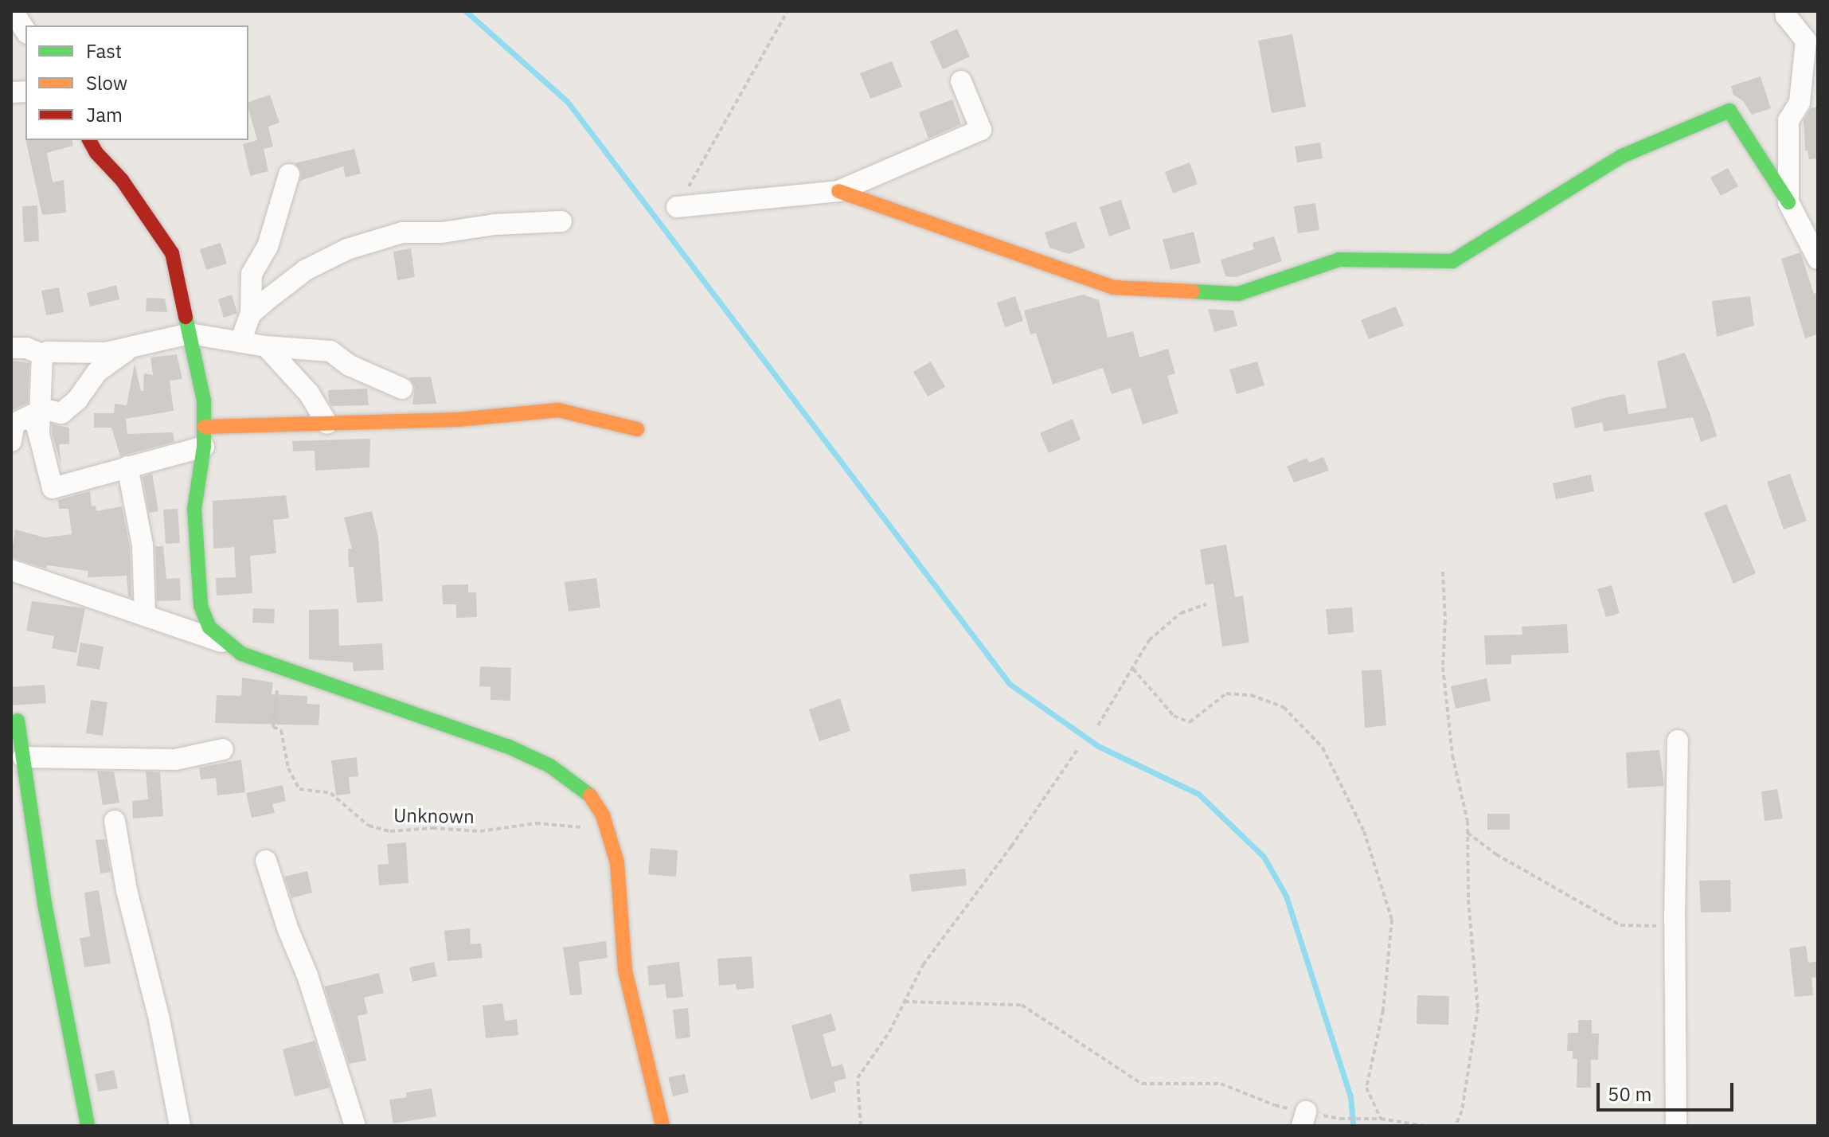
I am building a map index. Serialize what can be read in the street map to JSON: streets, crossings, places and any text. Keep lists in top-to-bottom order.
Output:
{
  "streets": {
    "path": ["Unknown"]
  },
  "legend": ["Fast", "Slow", "Jam"],
  "scale_bar": "50 m"
}
